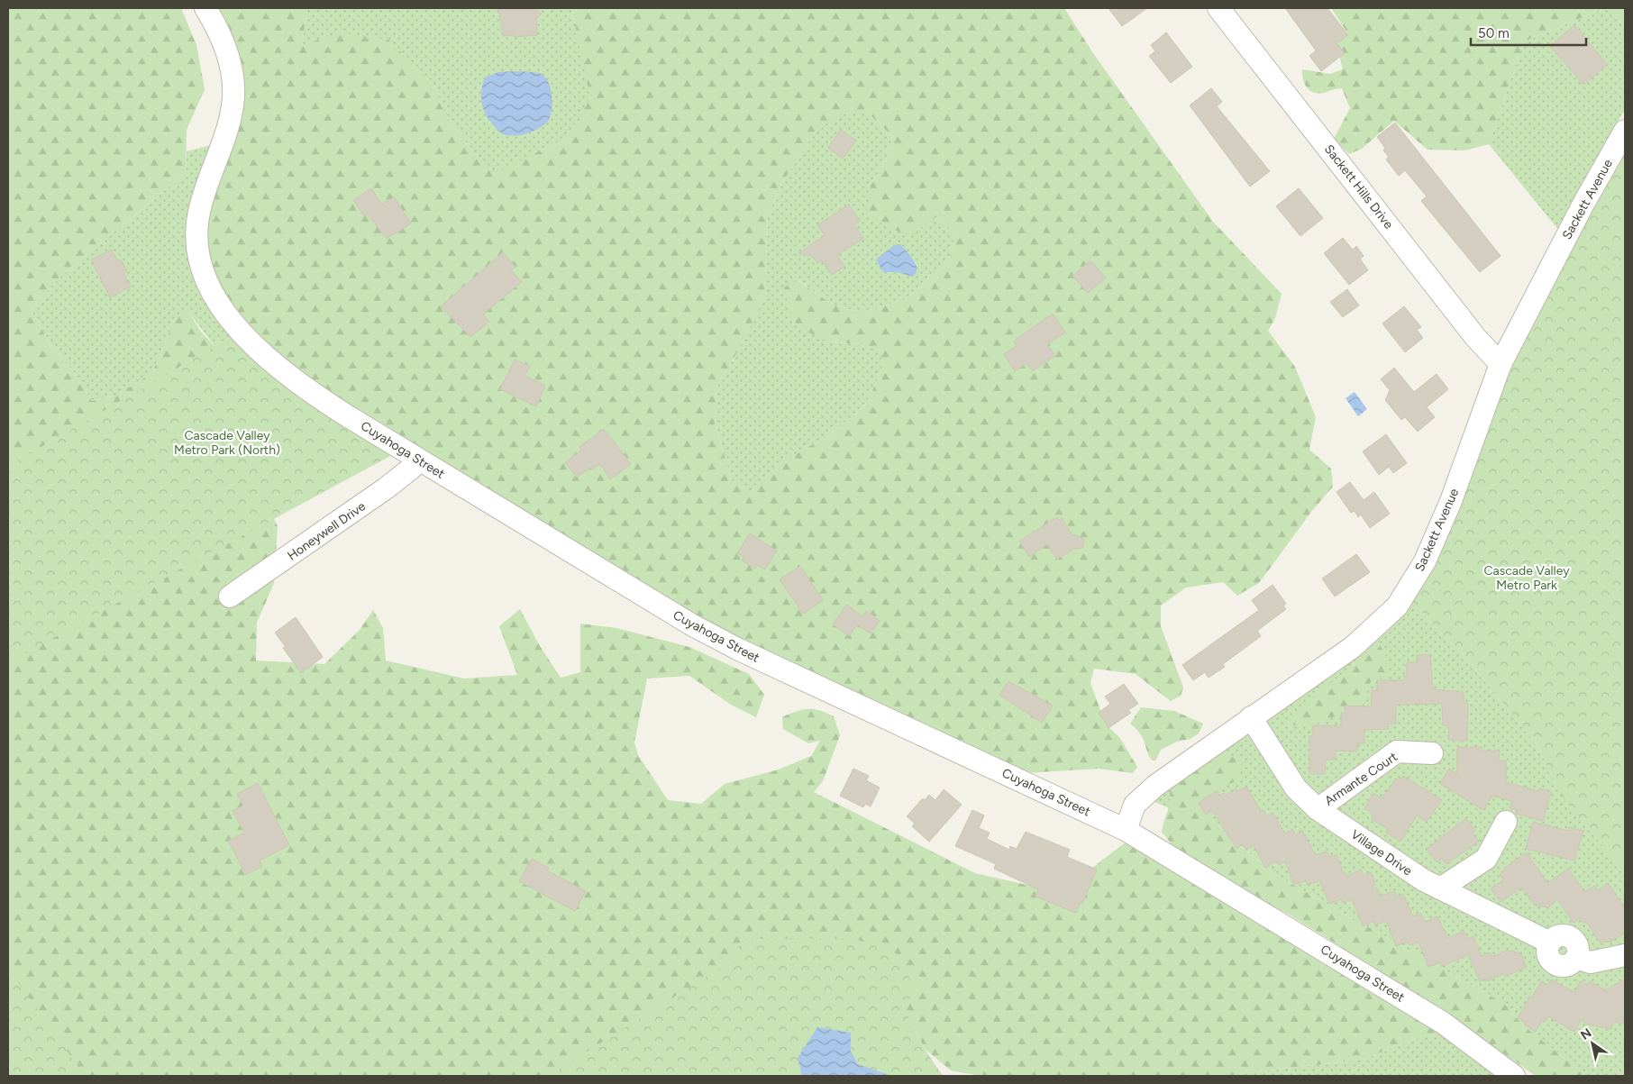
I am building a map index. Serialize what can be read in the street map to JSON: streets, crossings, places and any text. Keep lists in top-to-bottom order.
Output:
{
  "streets": {
    "street": [
      "Sackett Hills Drive",
      "Sackett Avenue",
      "Cuyahoga Street",
      "Honeywell Drive",
      "Armante Court",
      "Village Drive"
    ]
  },
  "crossings": [
    ["Sackett Hills Drive", "Sackett Avenue"],
    ["Sackett Avenue", "Cuyahoga Street"],
    ["Sackett Avenue", "Village Drive"],
    ["Cuyahoga Street", "Honeywell Drive"],
    ["Armante Court", "Village Drive"]
  ],
  "parks": ["Cascade Valley Metro Park (North)", "Cascade Valley Metro Park"],
  "scale_bar": "50 m",
  "north": "top left"
}
